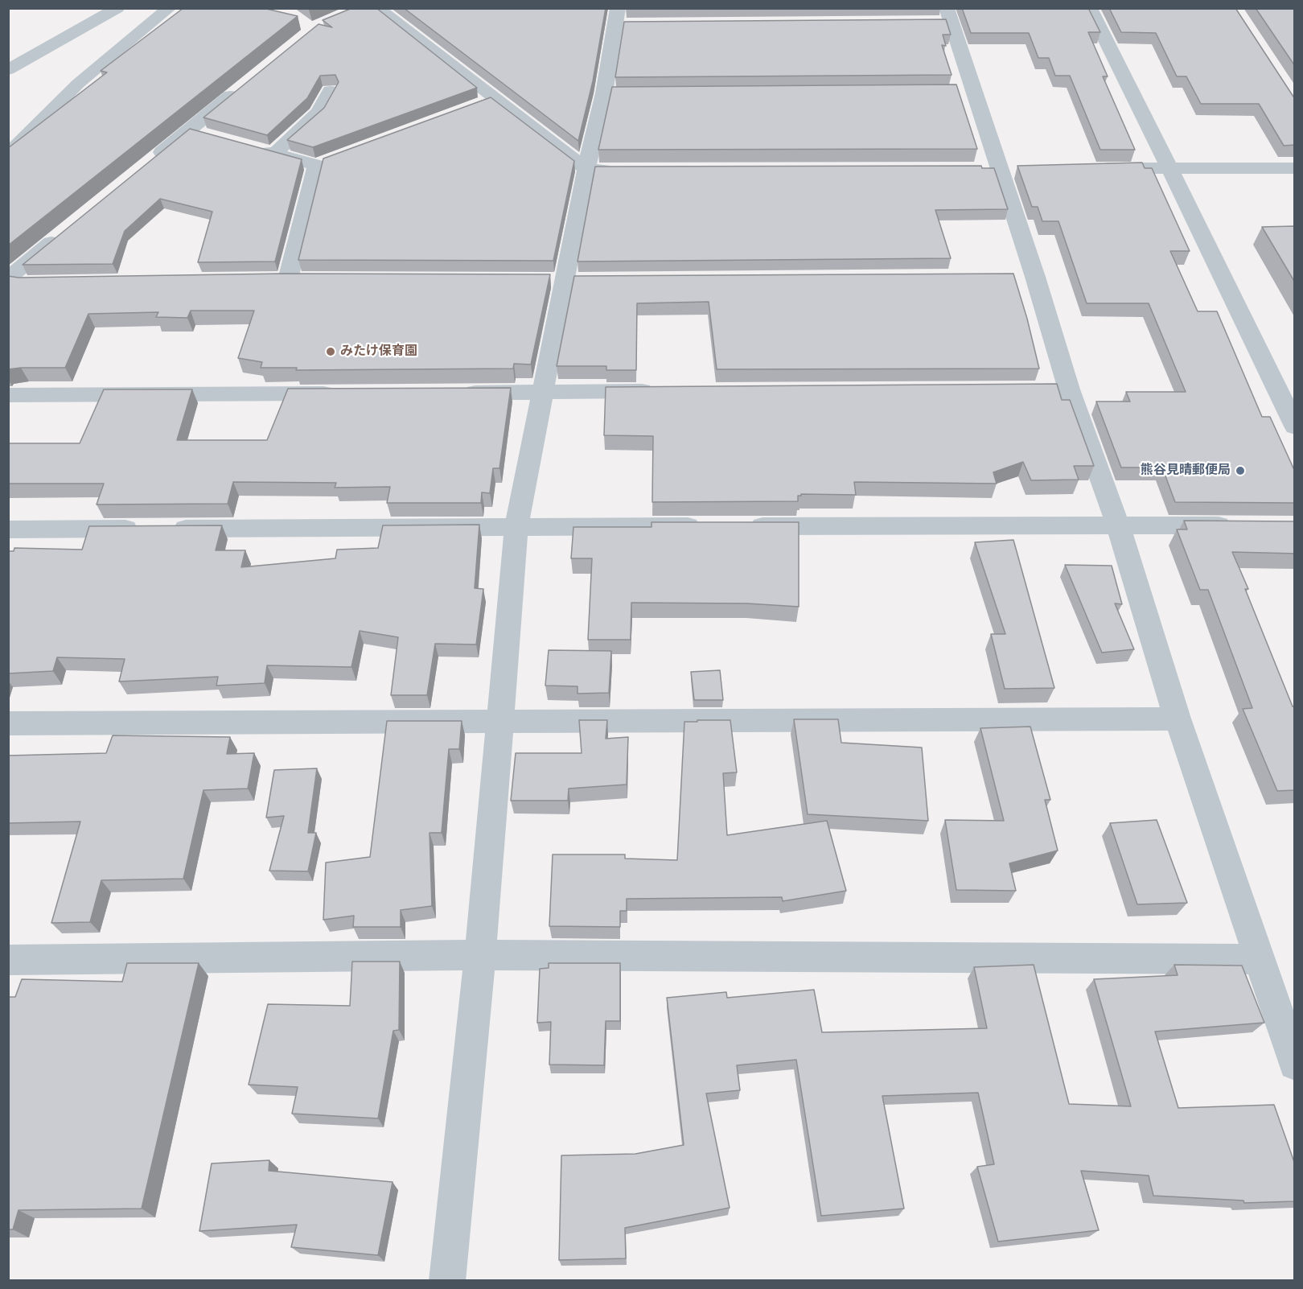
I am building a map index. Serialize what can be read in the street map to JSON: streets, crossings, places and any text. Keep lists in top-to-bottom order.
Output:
{
  "places": ["みたけ保育園", "熊谷見晴郵便局"]
}
